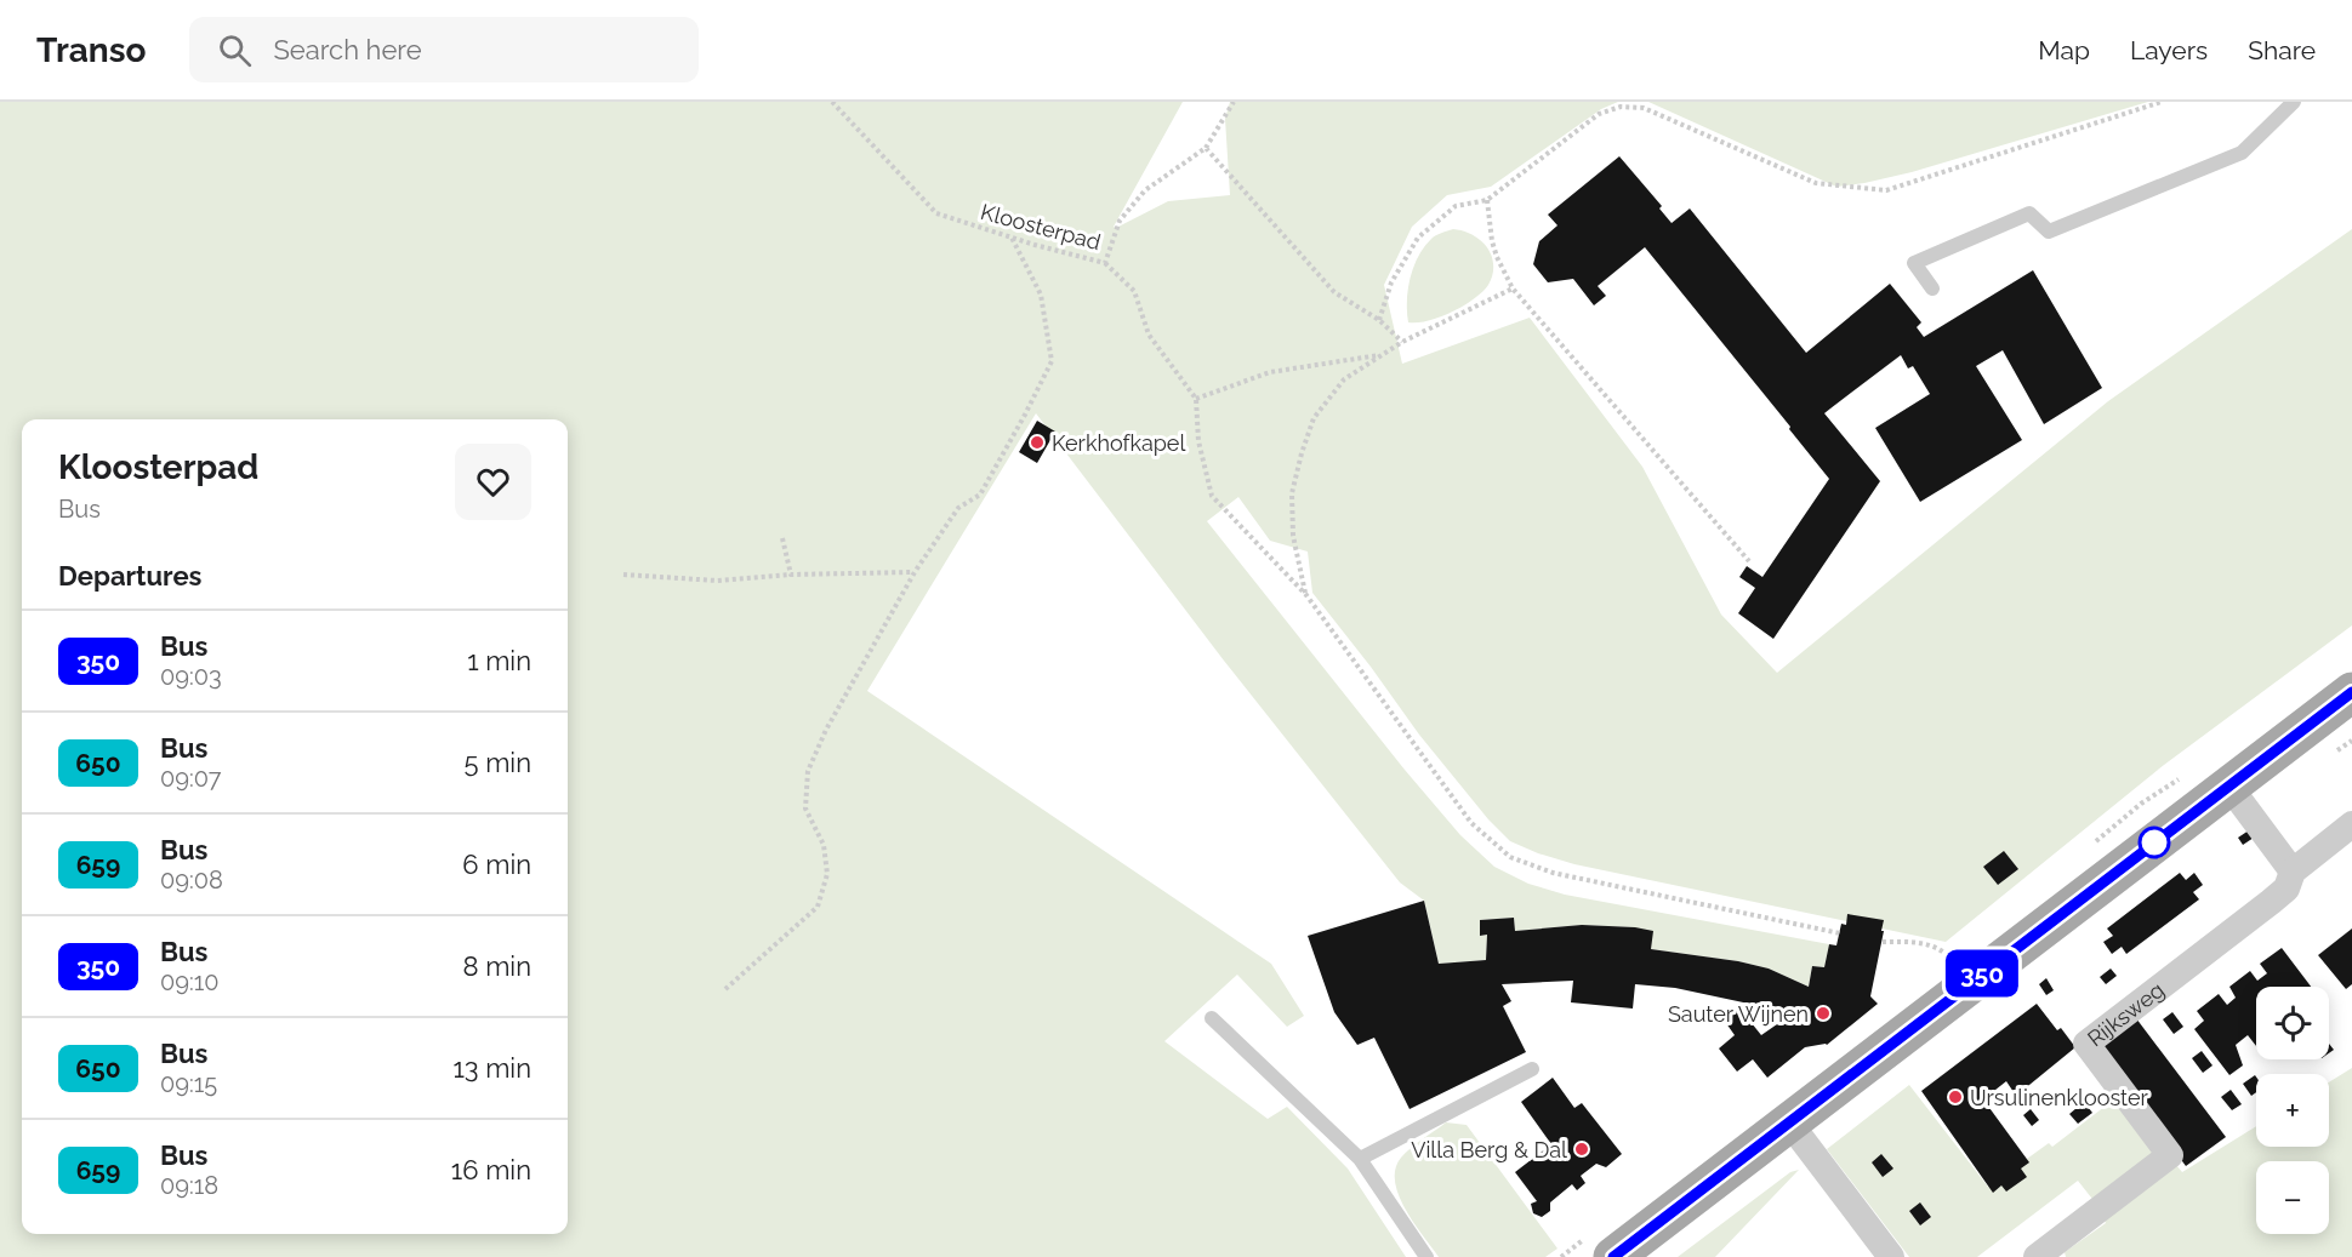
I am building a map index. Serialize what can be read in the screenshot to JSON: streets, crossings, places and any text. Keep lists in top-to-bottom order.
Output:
{
  "streets": {
    "street": ["Rijksweg"],
    "path": ["Kloosterpad"]
  },
  "places": [
    "Kerkhofkapel",
    "Sauter Wijnen",
    "Ursulinenklooster",
    "Villa Berg & Dal"
  ],
  "lines": ["bus line 350"],
  "page": {
    "header": "Transo",
    "search": "Search here",
    "nav": ["Map", "Layers", "Share"],
    "on_map": "350",
    "heading": [
      ["Kloosterpad", "Bus"],
      "Departures"
    ],
    "list": [
      {
        "mark": "350",
        "name": "Bus",
        "note": "09:03",
        "value": "1 min"
      },
      {
        "mark": "650",
        "name": "Bus",
        "note": "09:07",
        "value": "5 min"
      },
      {
        "mark": "659",
        "name": "Bus",
        "note": "09:08",
        "value": "6 min"
      },
      {
        "mark": "350",
        "name": "Bus",
        "note": "09:10",
        "value": "8 min"
      },
      {
        "mark": "650",
        "name": "Bus",
        "note": "09:15",
        "value": "13 min"
      },
      {
        "mark": "659",
        "name": "Bus",
        "note": "09:18",
        "value": "16 min"
      }
    ],
    "map_buttons": ["+", "−"]
  }
}
